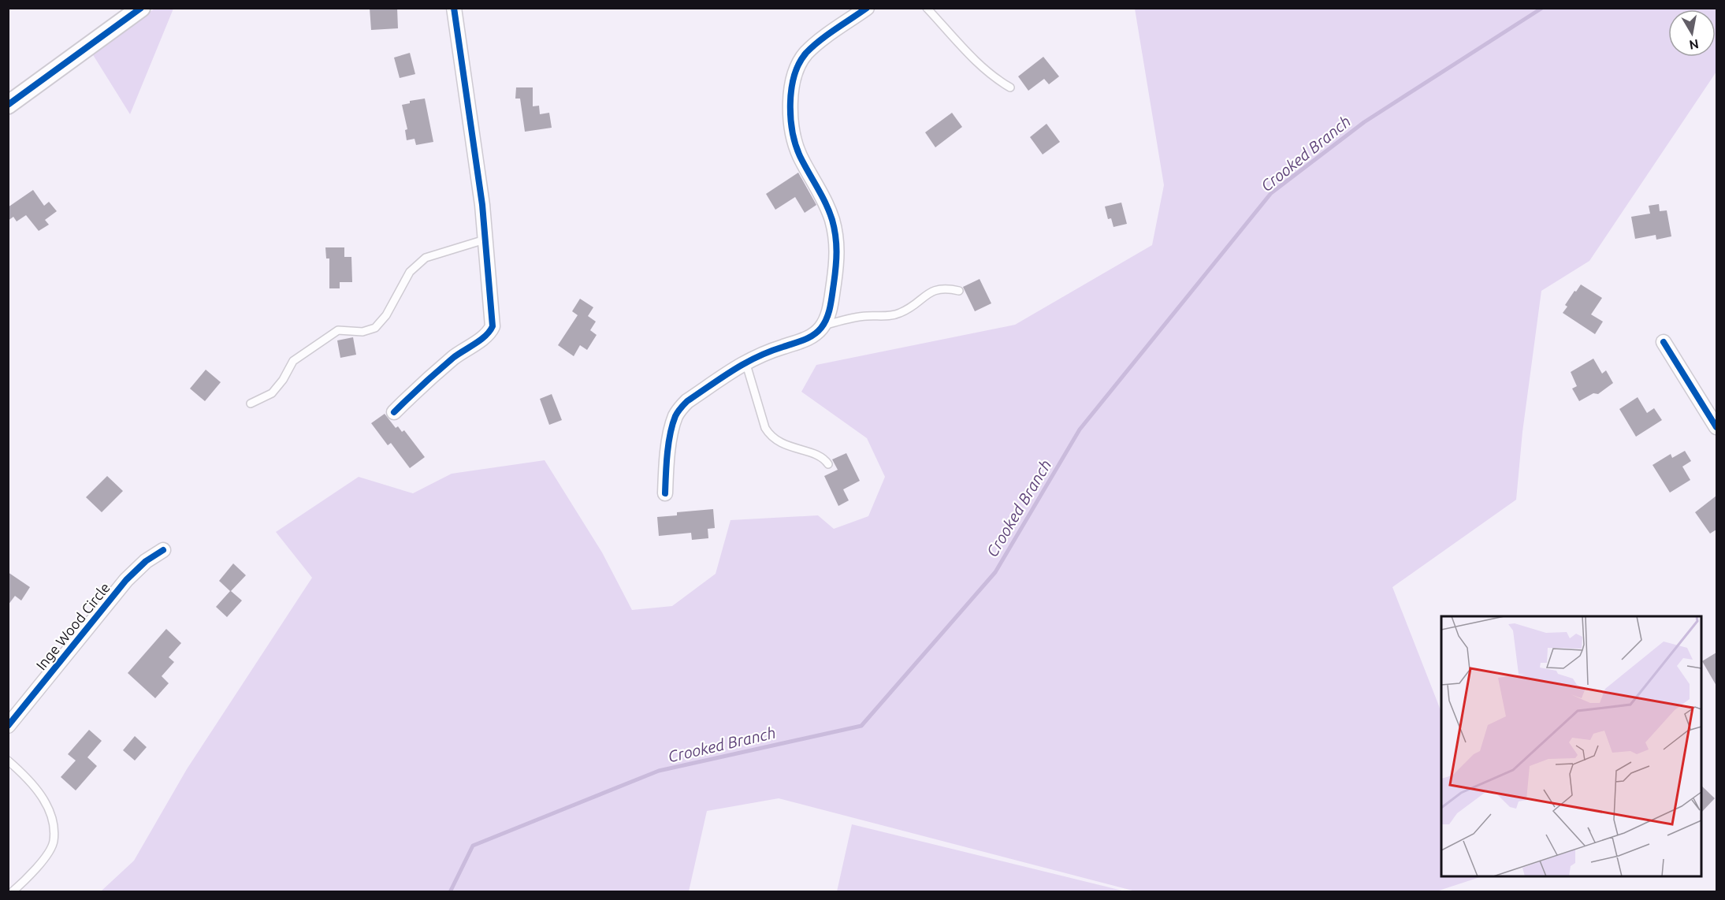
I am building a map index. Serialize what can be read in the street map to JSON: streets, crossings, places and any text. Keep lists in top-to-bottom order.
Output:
{
  "streets": {
    "street": ["Inge Wood Circle"]
  },
  "water": ["Crooked Branch"],
  "north": "bottom"
}
